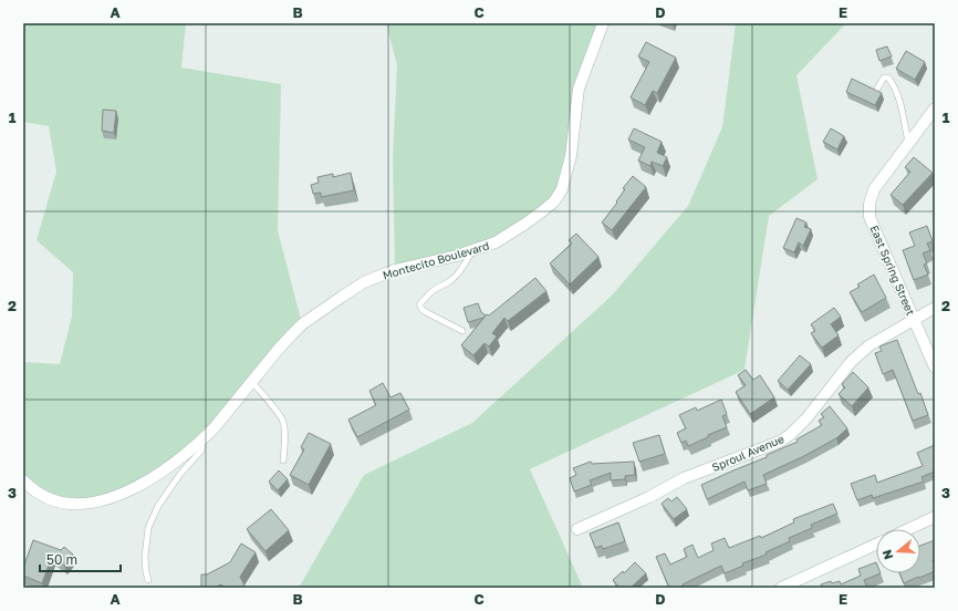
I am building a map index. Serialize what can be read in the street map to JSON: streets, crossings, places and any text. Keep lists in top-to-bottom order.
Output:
{
  "streets": {
    "street": ["Montecito Boulevard", "East Spring Street", "Sproul Avenue"]
  },
  "crossings": [
    ["East Spring Street", "Sproul Avenue"]
  ],
  "scale_bar": "50 m",
  "north": "left",
  "grid": {
    "columns": [
      "A",
      "B",
      "C",
      "D",
      "E"
    ],
    "rows": ["1", "2", "3"]
  }
}
